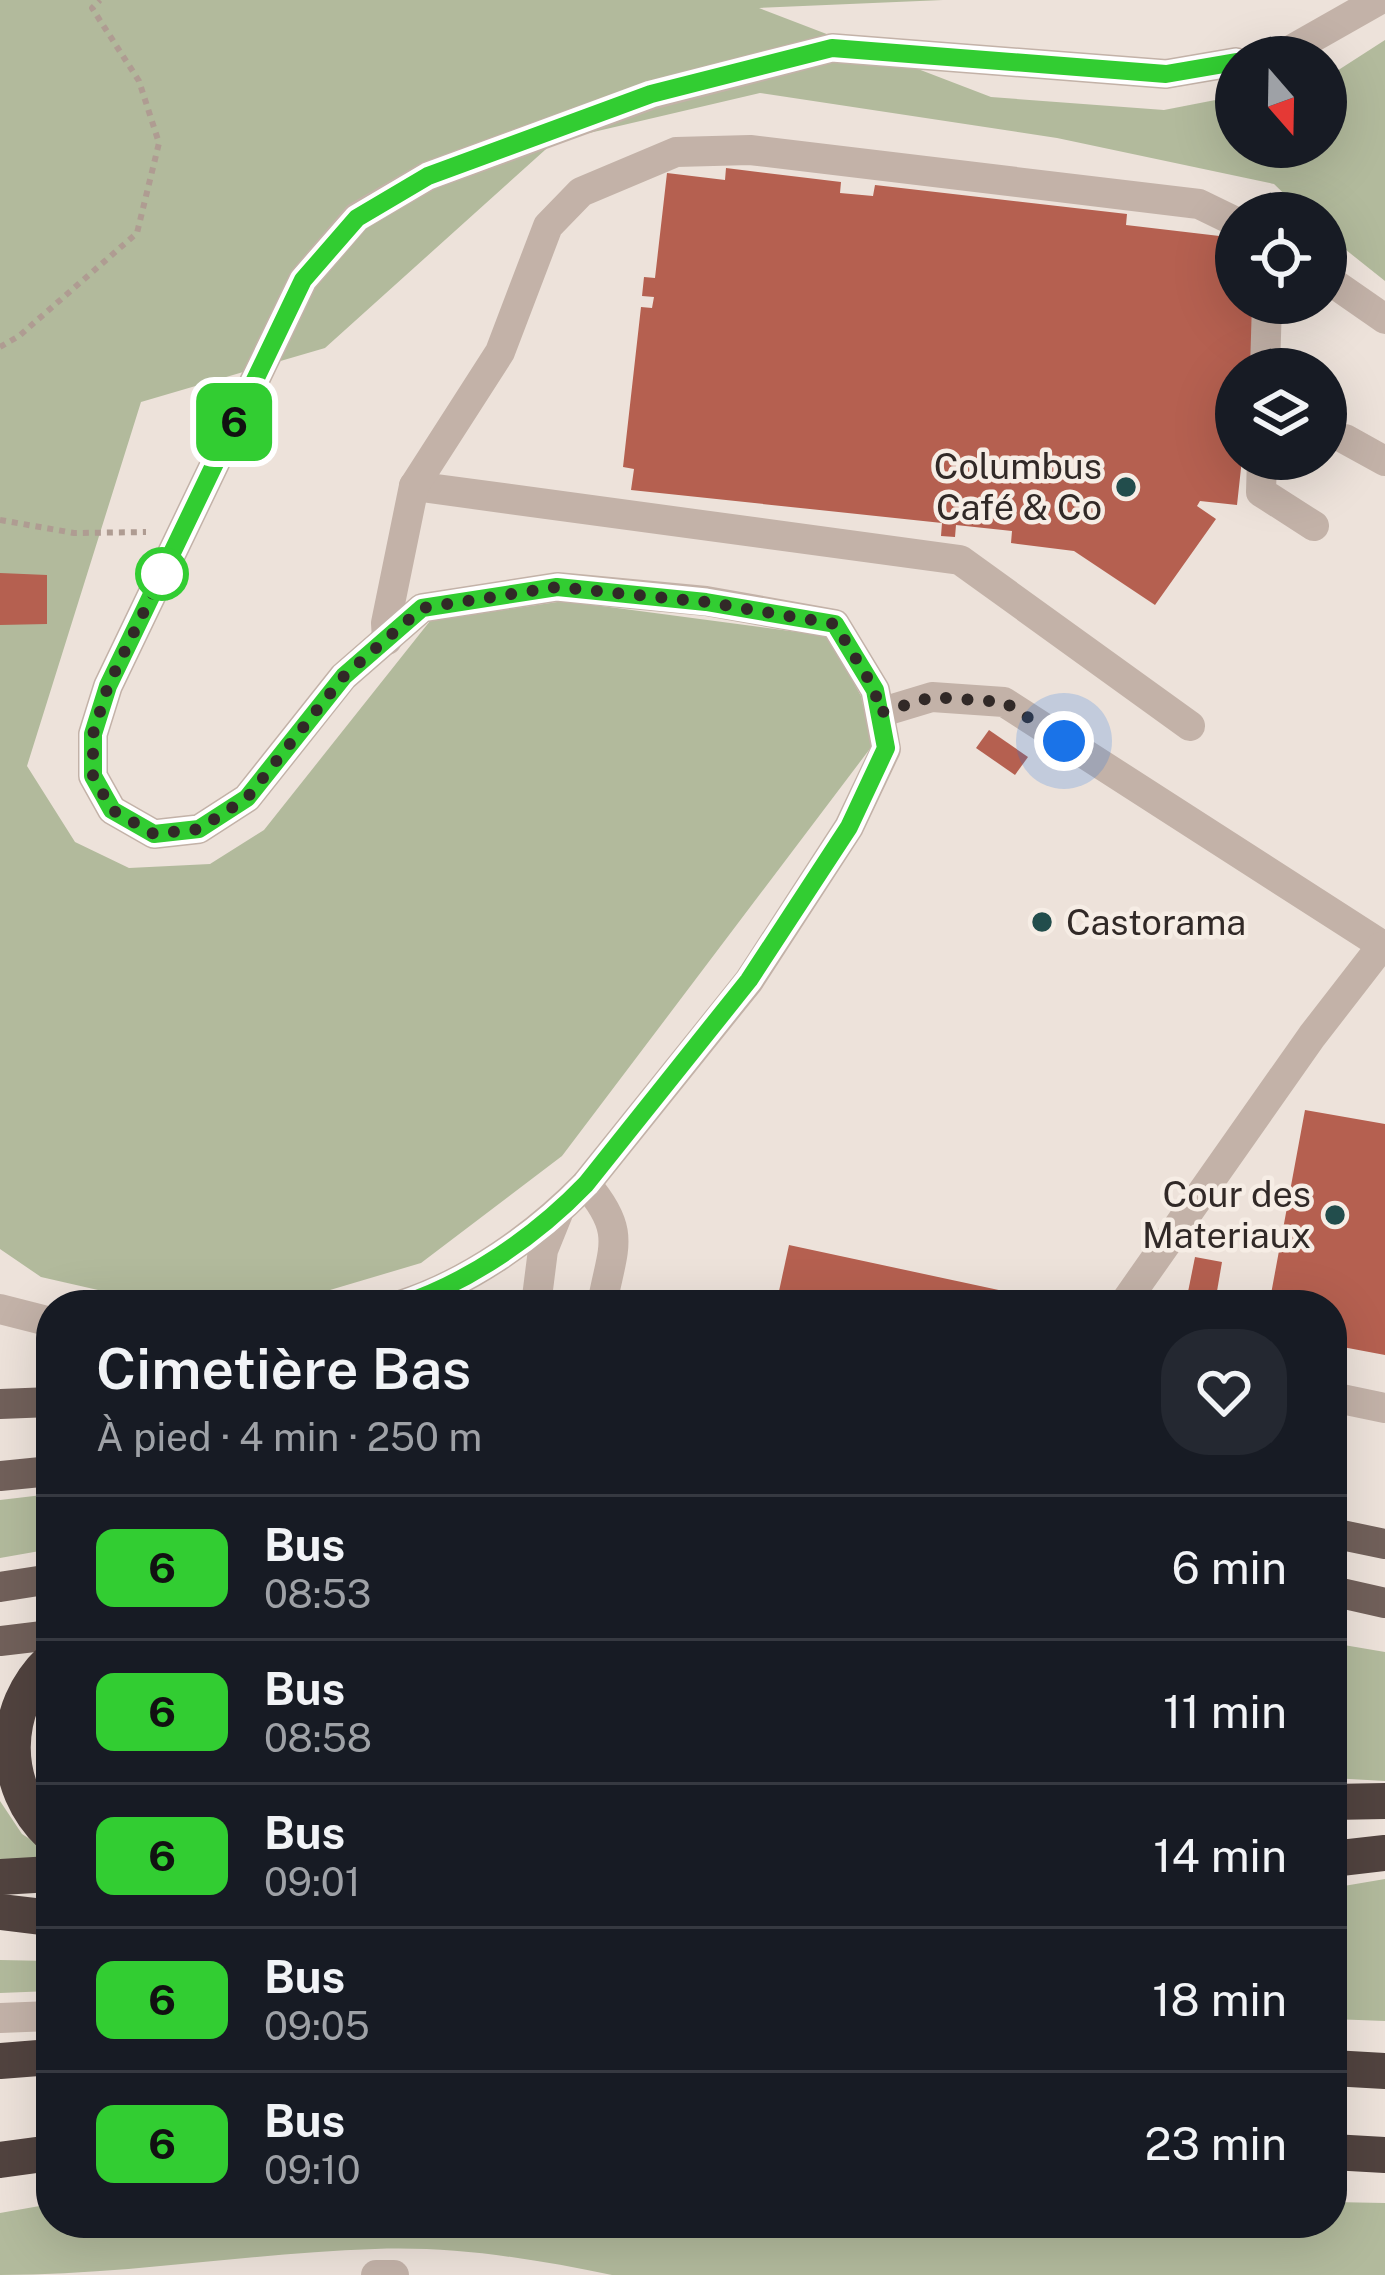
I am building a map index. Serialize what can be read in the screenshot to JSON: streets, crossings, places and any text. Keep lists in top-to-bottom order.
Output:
{
  "places": ["Columbus Café & Co", "Castorama", "Cour des Materiaux"],
  "lines": ["bus line 6"],
  "north": "bottom",
  "page": {
    "on_map": "6",
    "heading": ["Cimetière Bas", "À pied · 4 min · 250 m"],
    "list": [
      {
        "mark": "6",
        "name": "Bus",
        "note": "08:53",
        "value": "6 min"
      },
      {
        "mark": "6",
        "name": "Bus",
        "note": "08:58",
        "value": "11 min"
      },
      {
        "mark": "6",
        "name": "Bus",
        "note": "09:01",
        "value": "14 min"
      },
      {
        "mark": "6",
        "name": "Bus",
        "note": "09:05",
        "value": "18 min"
      },
      {
        "mark": "6",
        "name": "Bus",
        "note": "09:10",
        "value": "23 min"
      }
    ]
  }
}
